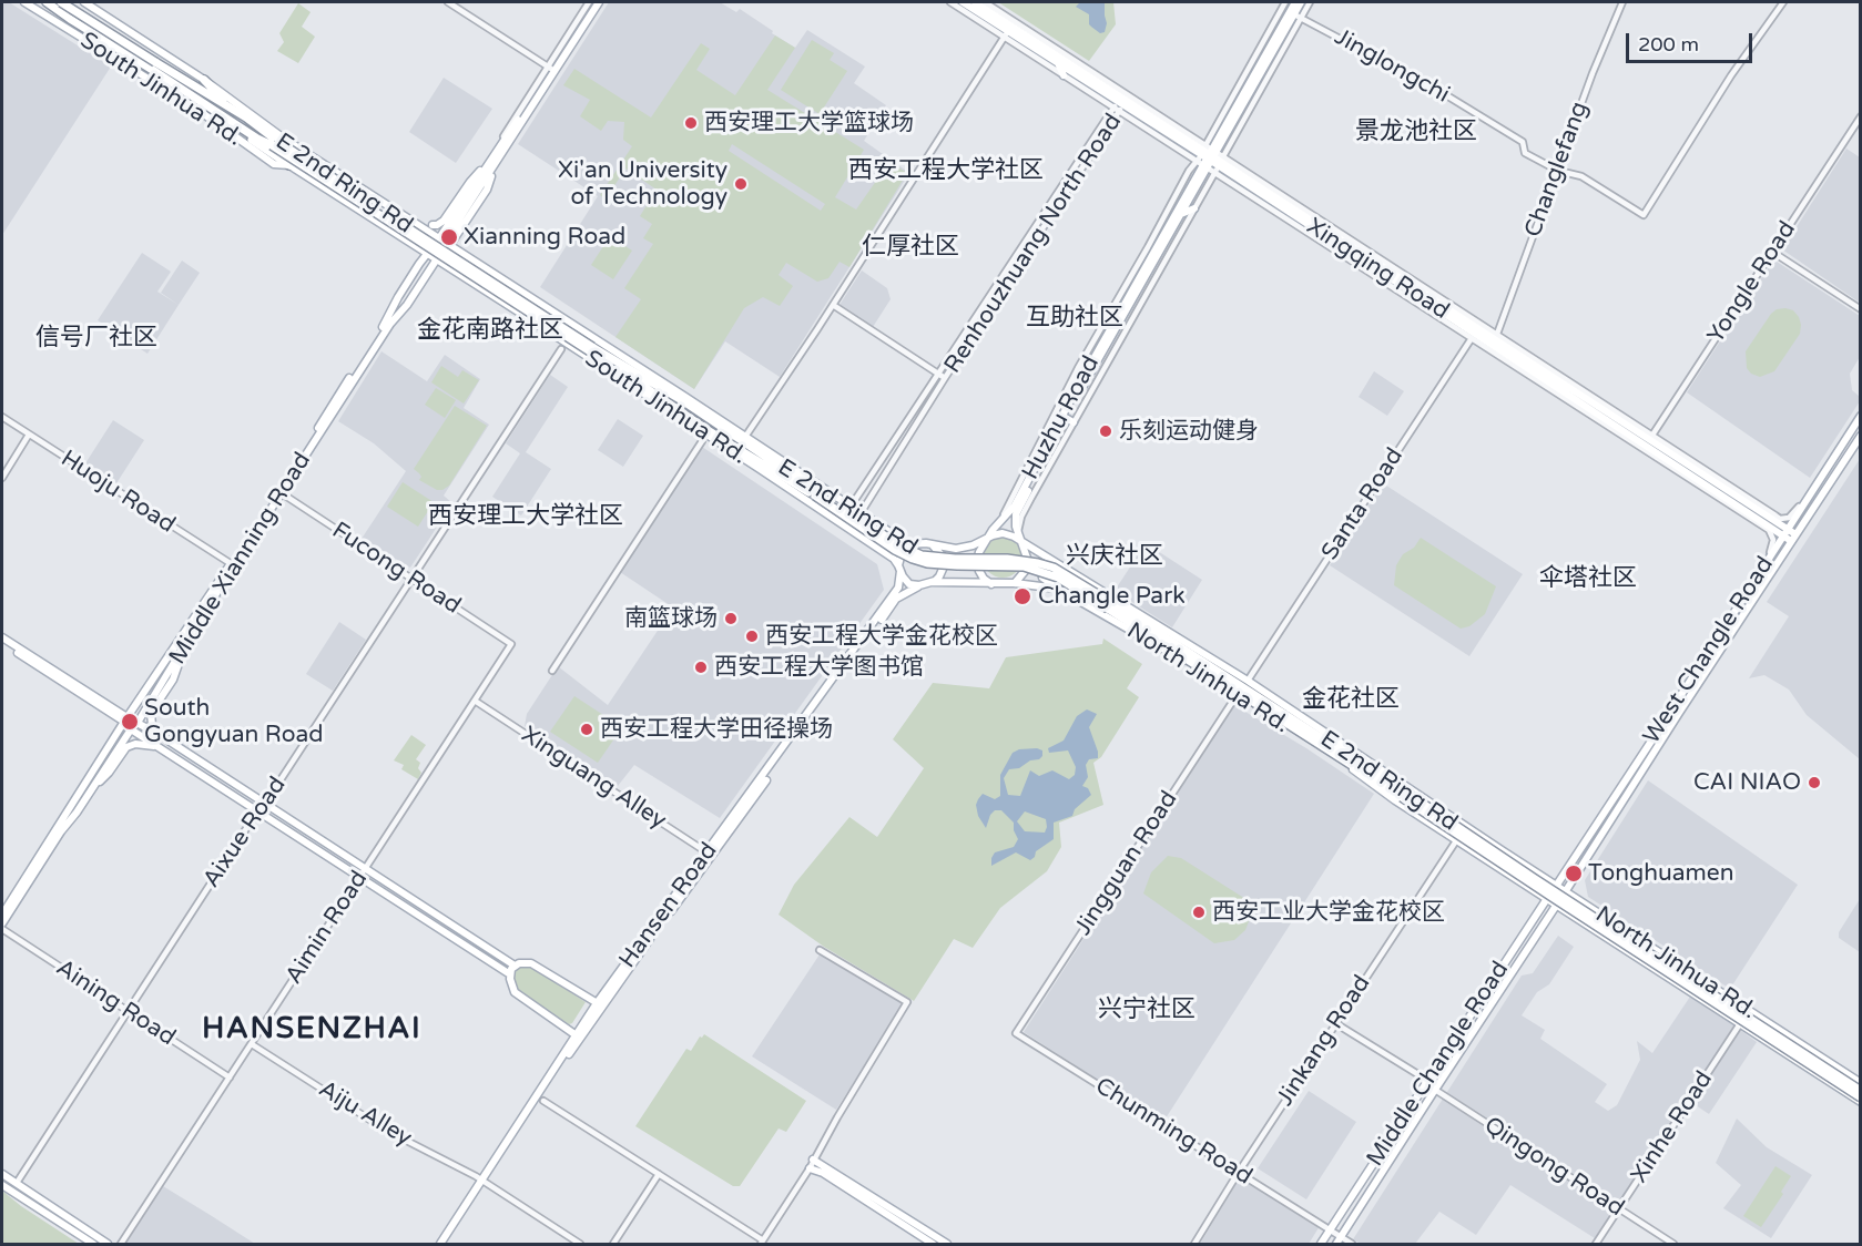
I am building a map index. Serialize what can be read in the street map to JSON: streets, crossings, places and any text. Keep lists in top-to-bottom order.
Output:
{
  "streets": {
    "highway": ["E 2nd Ring Rd"],
    "main road": [
      "South Jinhua Rd.",
      "Xingqing Road",
      "Huzhu Road",
      "Middle Xianning Road",
      "West Changle Road",
      "North Jinhua Rd.",
      "Hansen Road",
      "Middle Changle Road"
    ],
    "street": [
      "Jinglongchi",
      "Changlefang",
      "Renhouzhuang North Road",
      "Yongle Road",
      "Huoju Road",
      "Santa Road",
      "Fucong Road",
      "Xinguang Alley",
      "Aixue Road",
      "Jingguan Road",
      "Aimin Road",
      "Aining Road",
      "Jinkang Road",
      "Aiju Alley",
      "Xinhe Road",
      "Chunming Road",
      "Qingong Road"
    ]
  },
  "crossings": [
    ["Jinglongchi", "Changlefang"],
    ["South Jinhua Rd.", "E 2nd Ring Rd"],
    ["South Jinhua Rd.", "Renhouzhuang North Road"],
    ["South Jinhua Rd.", "Middle Xianning Road"],
    ["South Jinhua Rd.", "Hansen Road"],
    ["Changlefang", "Xingqing Road"],
    ["E 2nd Ring Rd", "North Jinhua Rd."],
    ["Renhouzhuang North Road", "Xingqing Road"],
    ["Xingqing Road", "Yongle Road"],
    ["Xingqing Road", "Huzhu Road"],
    ["Xingqing Road", "Santa Road"],
    ["Xingqing Road", "West Changle Road"],
    ["Huzhu Road", "North Jinhua Rd."],
    ["Huoju Road", "Middle Xianning Road"],
    ["Santa Road", "North Jinhua Rd."],
    ["Middle Xianning Road", "Fucong Road"],
    ["Middle Xianning Road", "Aining Road"],
    ["Fucong Road", "Aixue Road"],
    ["Fucong Road", "Aimin Road"],
    ["West Changle Road", "North Jinhua Rd."],
    ["West Changle Road", "Middle Changle Road"],
    ["North Jinhua Rd.", "Jingguan Road"],
    ["North Jinhua Rd.", "Jinkang Road"],
    ["North Jinhua Rd.", "Middle Changle Road"],
    ["North Jinhua Rd.", "Xinhe Road"],
    ["Xinguang Alley", "Hansen Road"],
    ["Xinguang Alley", "Aimin Road"],
    ["Aixue Road", "Aining Road"],
    ["Jingguan Road", "Chunming Road"],
    ["Hansen Road", "Aiju Alley"],
    ["Aimin Road", "Aining Road"],
    ["Aimin Road", "Aiju Alley"],
    ["Jinkang Road", "Chunming Road"],
    ["Middle Changle Road", "Chunming Road"],
    ["Middle Changle Road", "Qingong Road"],
    ["Xinhe Road", "Qingong Road"]
  ],
  "districts": [
    "景龙池社区",
    "西安工程大学社区",
    "仁厚社区",
    "互助社区",
    "金花南路社区",
    "信号厂社区",
    "西安理工大学社区",
    "兴庆社区",
    "伞塔社区",
    "金花社区",
    "兴宁社区",
    "HANSENZHAI"
  ],
  "places": [
    "西安理工大学篮球场",
    "Xi'an University of Technology",
    "Xianning Road",
    "乐刻运动健身",
    "Changle Park",
    "南篮球场",
    "西安工程大学金花校区",
    "西安工程大学图书馆",
    "South Gongyuan Road",
    "西安工程大学田径操场",
    "CAI NIAO",
    "Tonghuamen",
    "西安工业大学金花校区"
  ],
  "scale_bar": "200 m"
}
